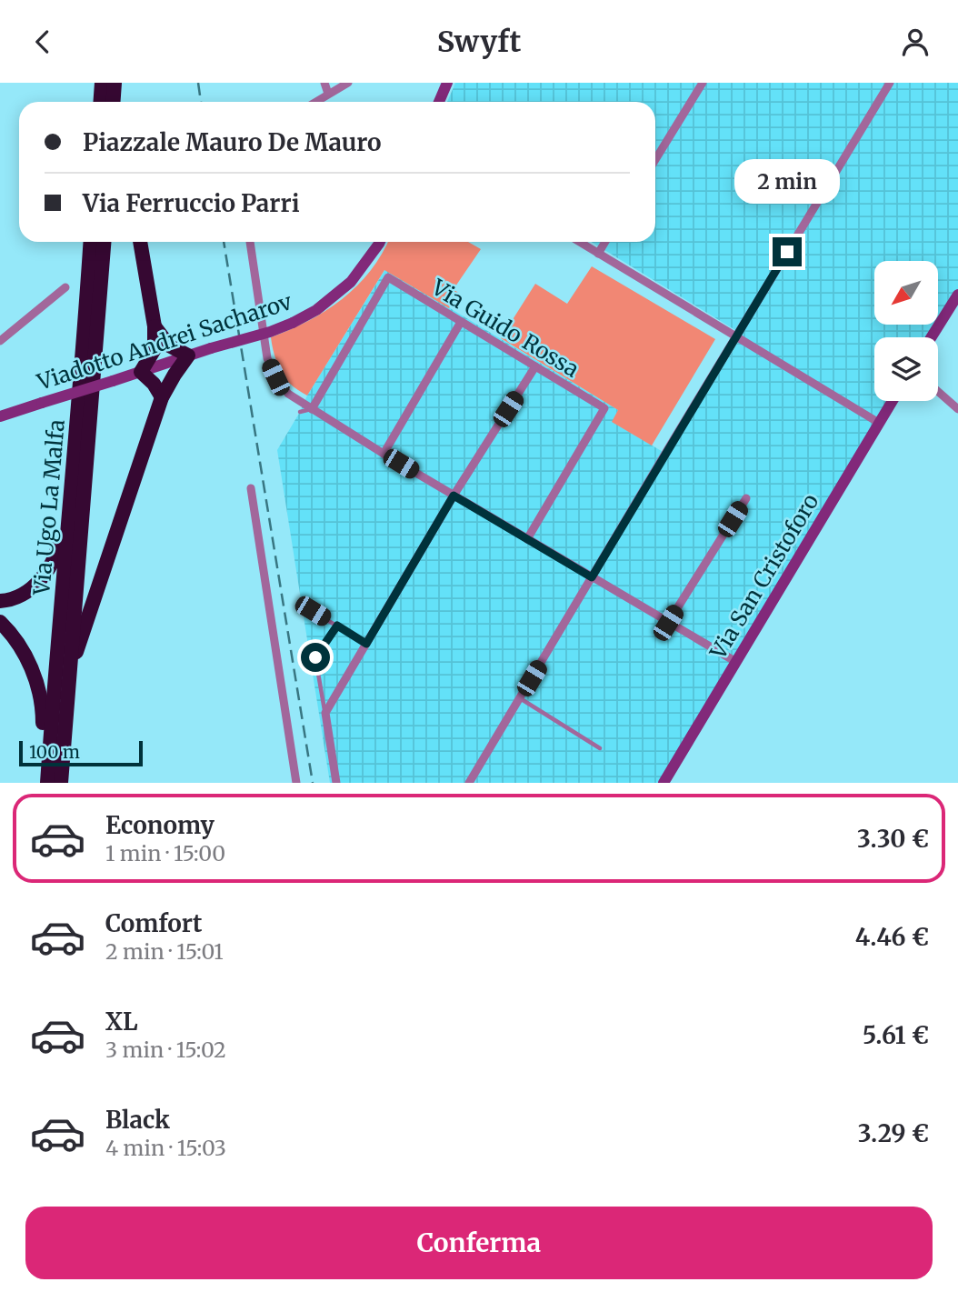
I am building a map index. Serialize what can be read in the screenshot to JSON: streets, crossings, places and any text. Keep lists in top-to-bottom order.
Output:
{
  "streets": {
    "highway": ["Via Ugo La Malfa"],
    "street": ["Via Guido Rossa", "Viadotto Andrei Sacharov", "Via San Cristoforo"]
  },
  "scale_bar": "100 m",
  "north": "bottom left",
  "page": {
    "header": "Swyft",
    "banner": ["Piazzale Mauro De Mauro", "Via Ferruccio Parri"],
    "bubble": "2 min",
    "scale": "100 m",
    "list": [
      {
        "name": "Economy",
        "note": "1 min · 15:00",
        "value": "3.30 €"
      },
      {
        "name": "Comfort",
        "note": "2 min · 15:01",
        "value": "4.46 €"
      },
      {
        "name": "XL",
        "note": "3 min · 15:02",
        "value": "5.61 €"
      },
      {
        "name": "Black",
        "note": "4 min · 15:03",
        "value": "3.29 €"
      }
    ],
    "buttons": "Conferma"
  }
}
